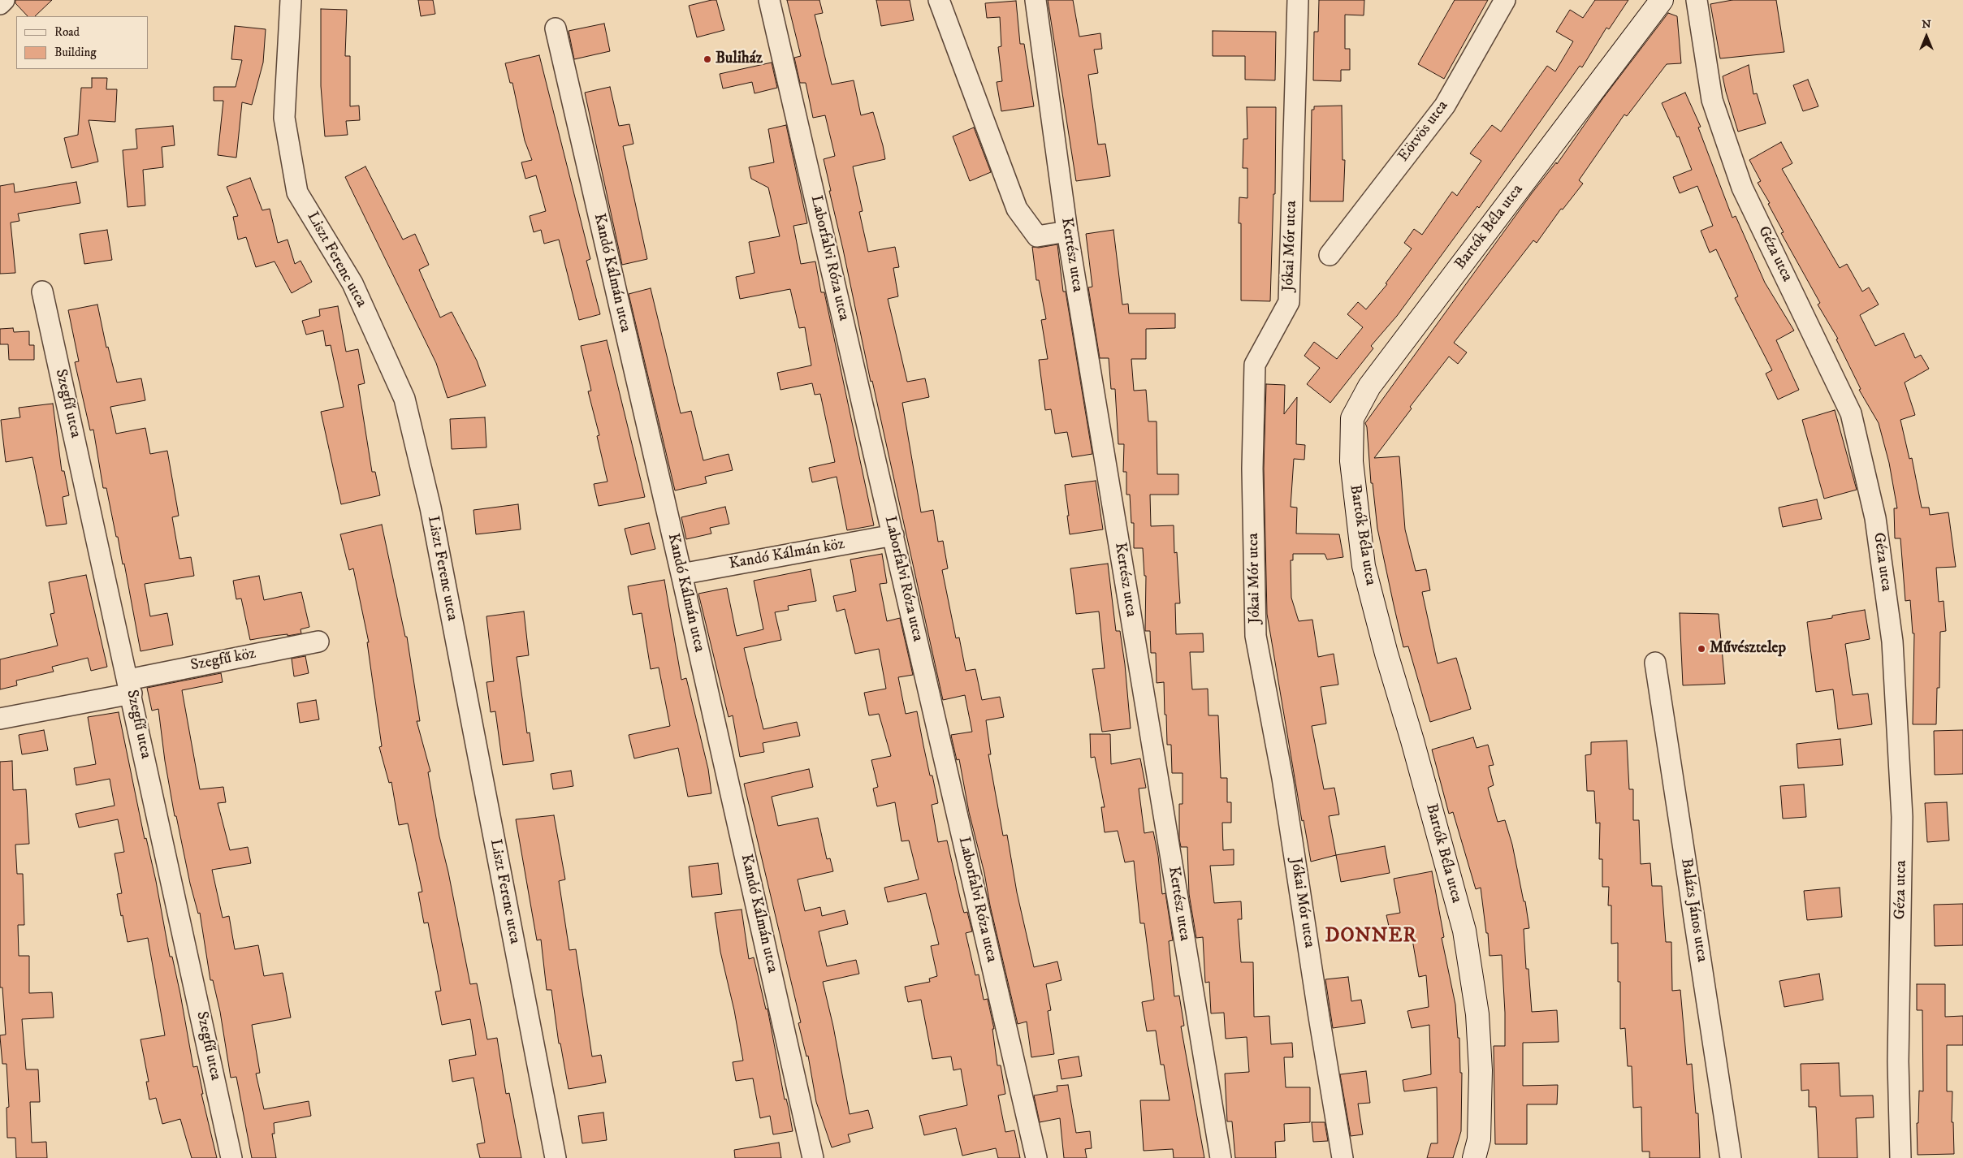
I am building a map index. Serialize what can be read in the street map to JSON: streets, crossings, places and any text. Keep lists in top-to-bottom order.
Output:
{
  "streets": {
    "street": [
      "Eötvös utca",
      "Bartók Béla utca",
      "Jókai Mór utca",
      "Géza utca",
      "Kertész utca",
      "Laborfalvi Róza utca",
      "Liszt Ferenc utca",
      "Kandó Kálmán utca",
      "Szegfű utca",
      "Kandó Kálmán köz",
      "Szegfű köz",
      "Balázs János utca"
    ]
  },
  "crossings": [
    ["Laborfalvi Róza utca", "Kandó Kálmán köz"],
    ["Kandó Kálmán utca", "Kandó Kálmán köz"],
    ["Szegfű utca", "Szegfű köz"]
  ],
  "districts": ["DONNER"],
  "places": ["Buliház", "Művésztelep"],
  "legend": ["Road", "Building"],
  "north": "top"
}
